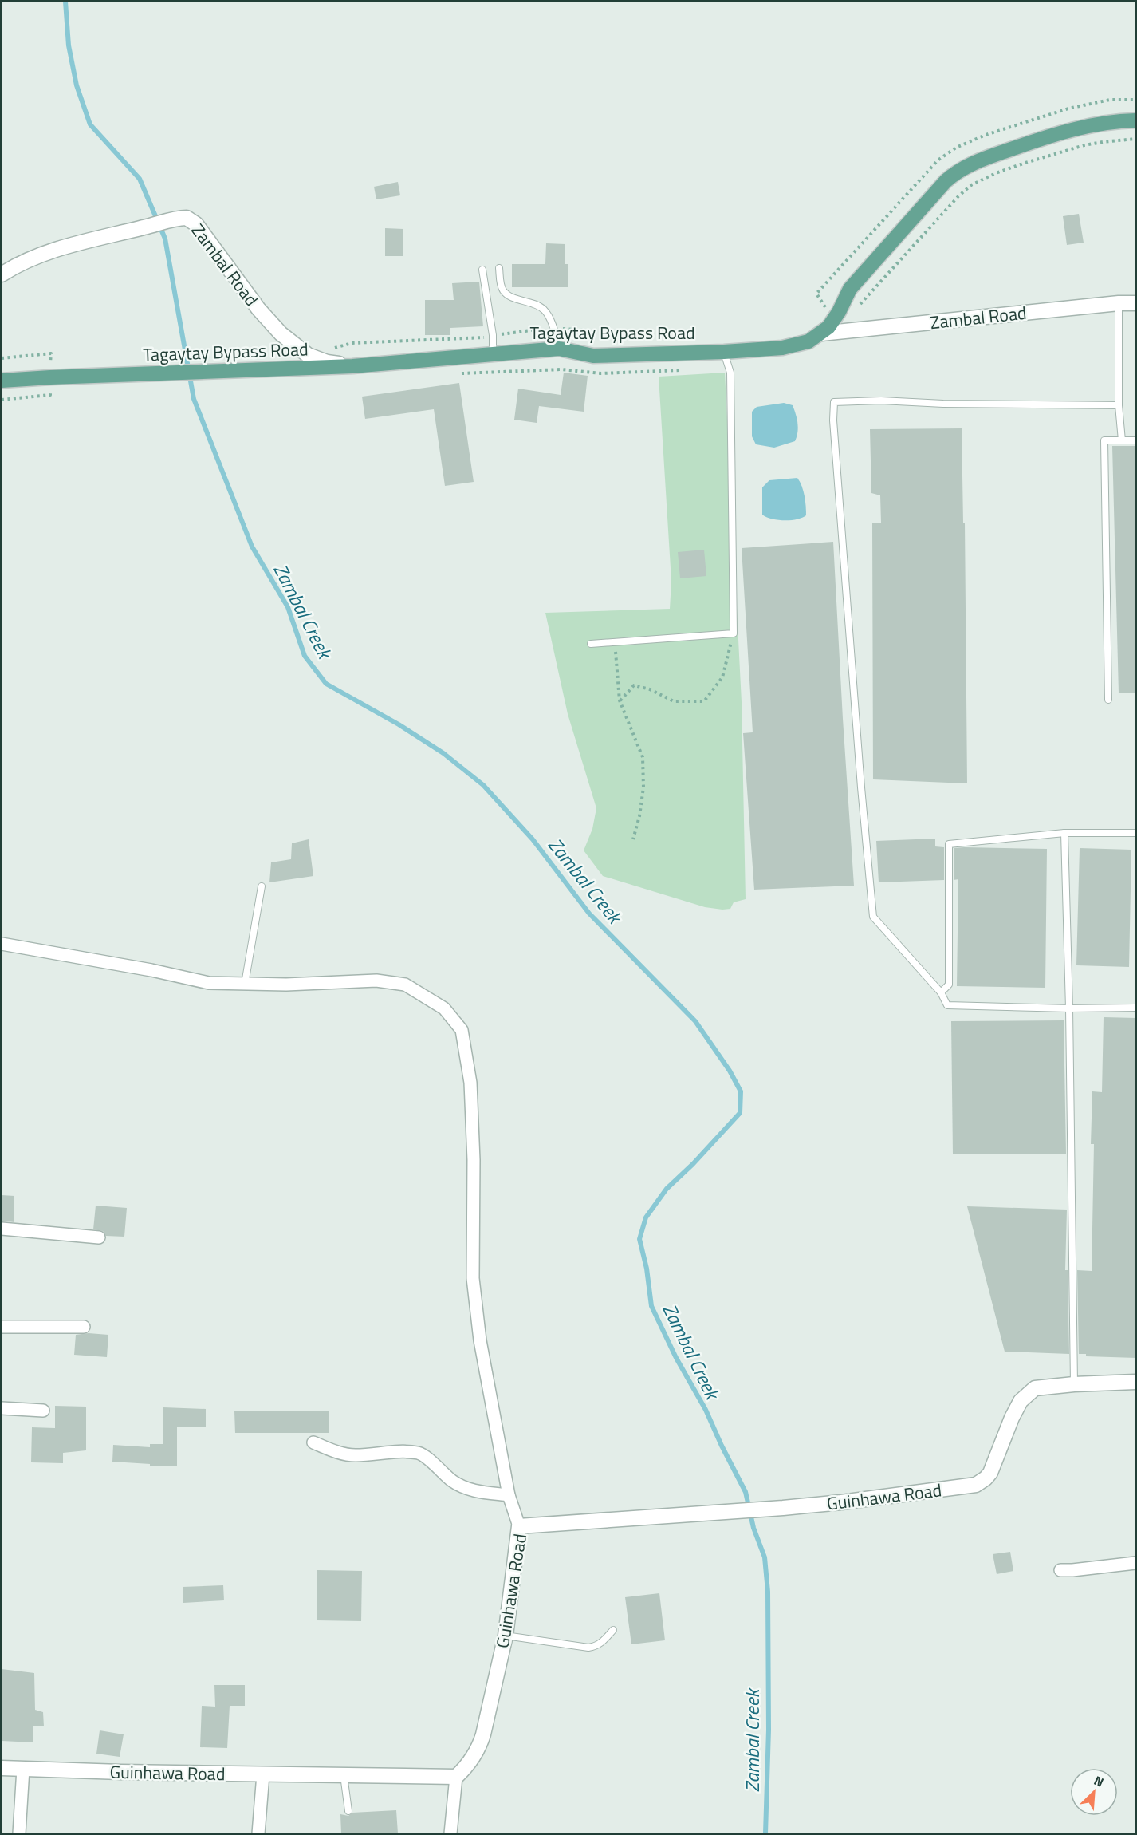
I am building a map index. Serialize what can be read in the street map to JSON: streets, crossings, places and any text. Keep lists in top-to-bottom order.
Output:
{
  "streets": {
    "main road": ["Tagaytay Bypass Road"],
    "street": ["Zambal Road", "Guinhawa Road"]
  },
  "crossings": [
    ["Zambal Road", "Tagaytay Bypass Road"]
  ],
  "water": ["Zambal Creek"],
  "north": "top right"
}
